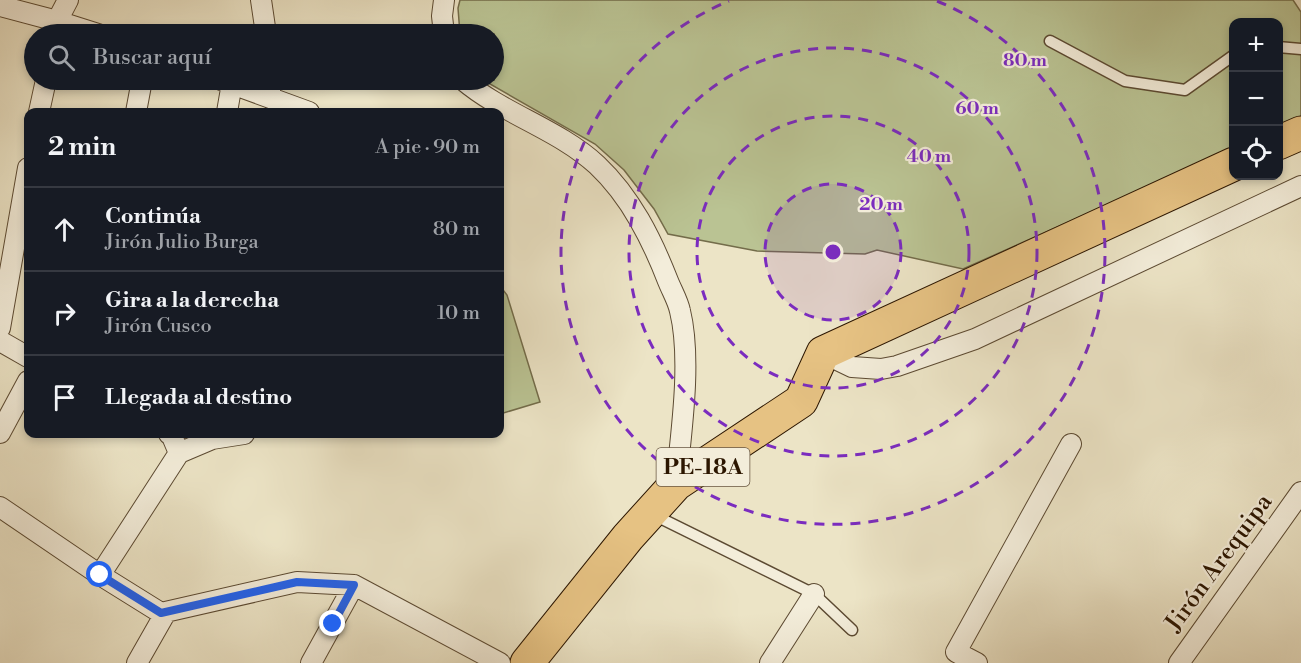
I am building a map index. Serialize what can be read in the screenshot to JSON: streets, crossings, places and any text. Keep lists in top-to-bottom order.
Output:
{
  "streets": {
    "highway": ["PE-18A"],
    "street": ["Jirón Arequipa"]
  },
  "page": {
    "map_buttons": ["+", "−"],
    "search": "Buscar aquí",
    "heading": ["2 min", "A pie · 90 m"],
    "list": [
      ["Continúa", "Jirón Julio Burga", "80 m"],
      ["Gira a la derecha", "Jirón Cusco", "10 m"],
      "Llegada al destino"
    ]
  },
  "rings": [
    "80 m",
    "60 m",
    "40 m",
    "20 m"
  ]
}
